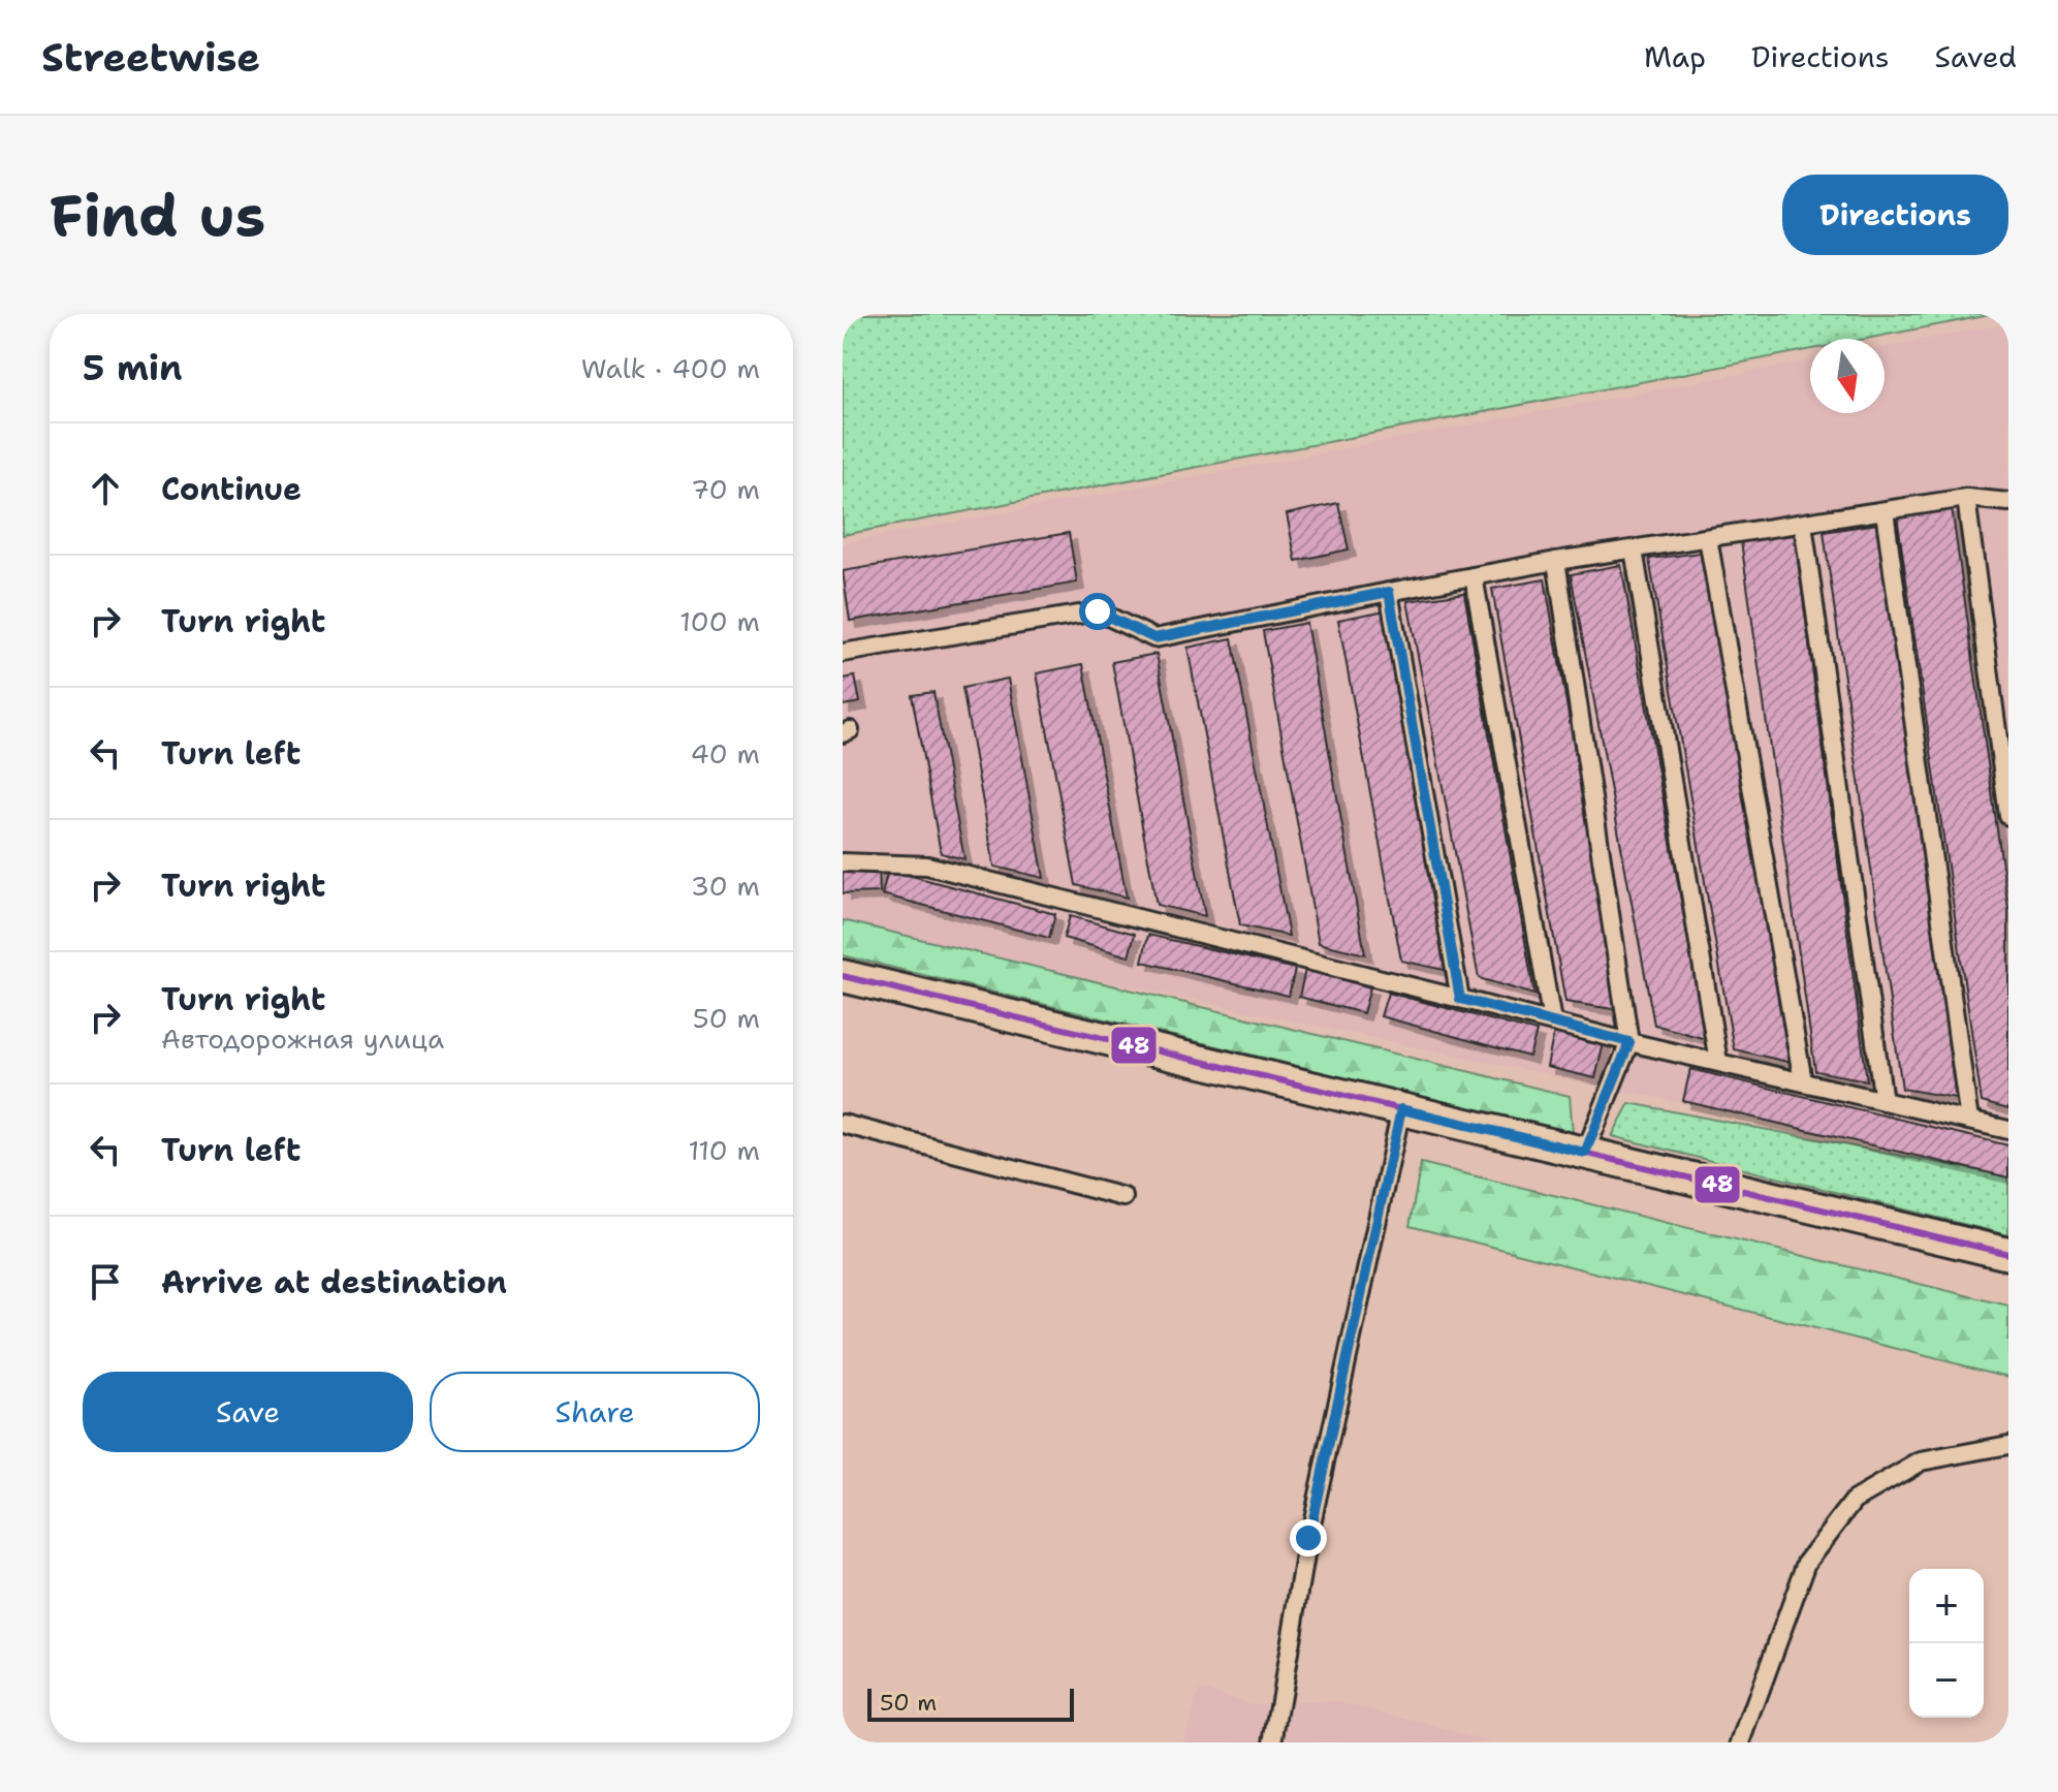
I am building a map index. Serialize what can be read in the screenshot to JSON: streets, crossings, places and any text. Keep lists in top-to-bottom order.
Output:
{
  "lines": ["transit line 48"],
  "scale_bar": "50 m",
  "north": "bottom",
  "page": {
    "header": "Streetwise",
    "nav": ["Map", "Directions", "Saved"],
    "buttons": [
      "Directions",
      ["Save", "Share"]
    ],
    "title": "Find us",
    "heading": ["5 min", "Walk · 400 m"],
    "list": [
      ["Continue", "70 m"],
      ["Turn right", "100 m"],
      ["Turn left", "40 m"],
      ["Turn right", "30 m"],
      ["Turn right", "Автодорожная улица", "50 m"],
      ["Turn left", "110 m"],
      "Arrive at destination"
    ],
    "map_buttons": ["+", "−"],
    "scale": "50 m"
  }
}
